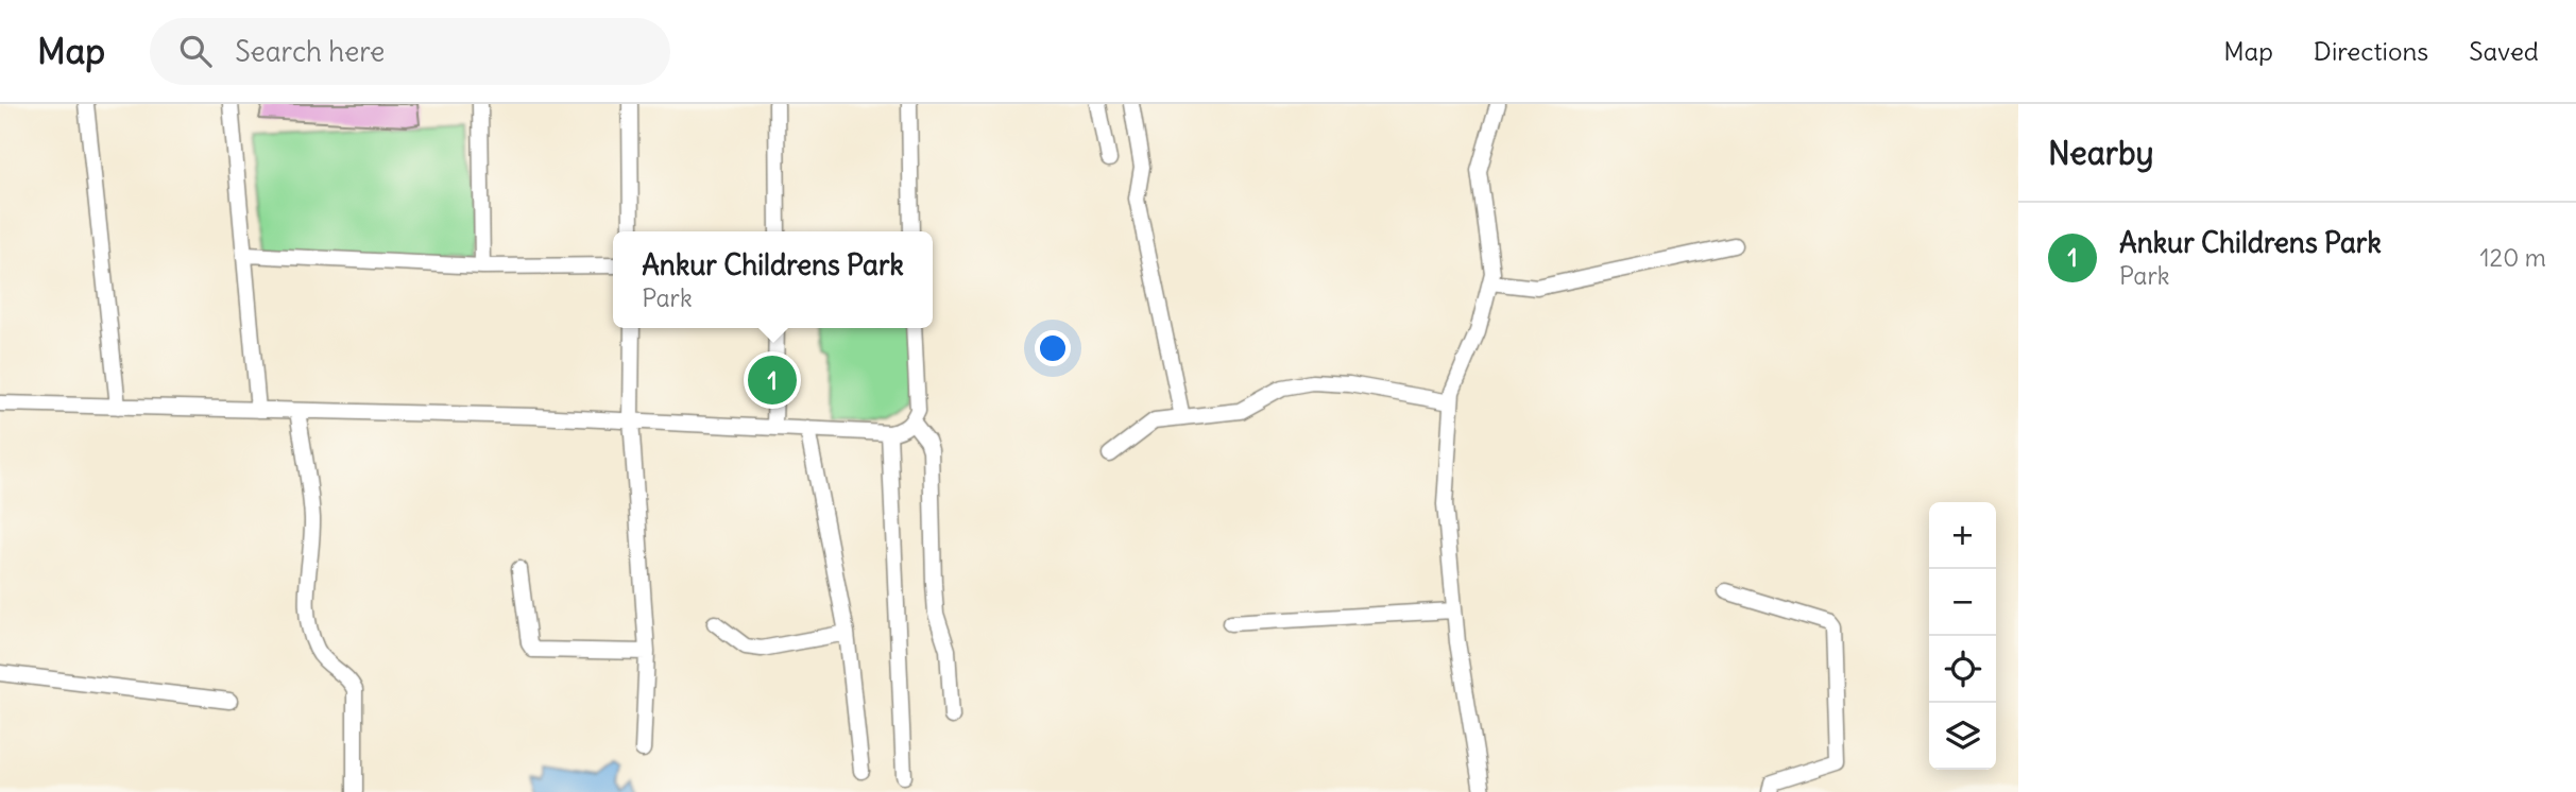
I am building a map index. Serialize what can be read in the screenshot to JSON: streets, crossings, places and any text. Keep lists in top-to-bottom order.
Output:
{
  "page": {
    "header": "Map",
    "search": "Search here",
    "nav": ["Map", "Directions", "Saved"],
    "heading": "Nearby",
    "list": [
      {
        "mark": "1",
        "name": "Ankur Childrens Park",
        "note": "Park",
        "value": "120 m"
      }
    ],
    "popup": ["Ankur Childrens Park", "Park"],
    "pins": "1",
    "map_buttons": ["+", "−"]
  }
}
